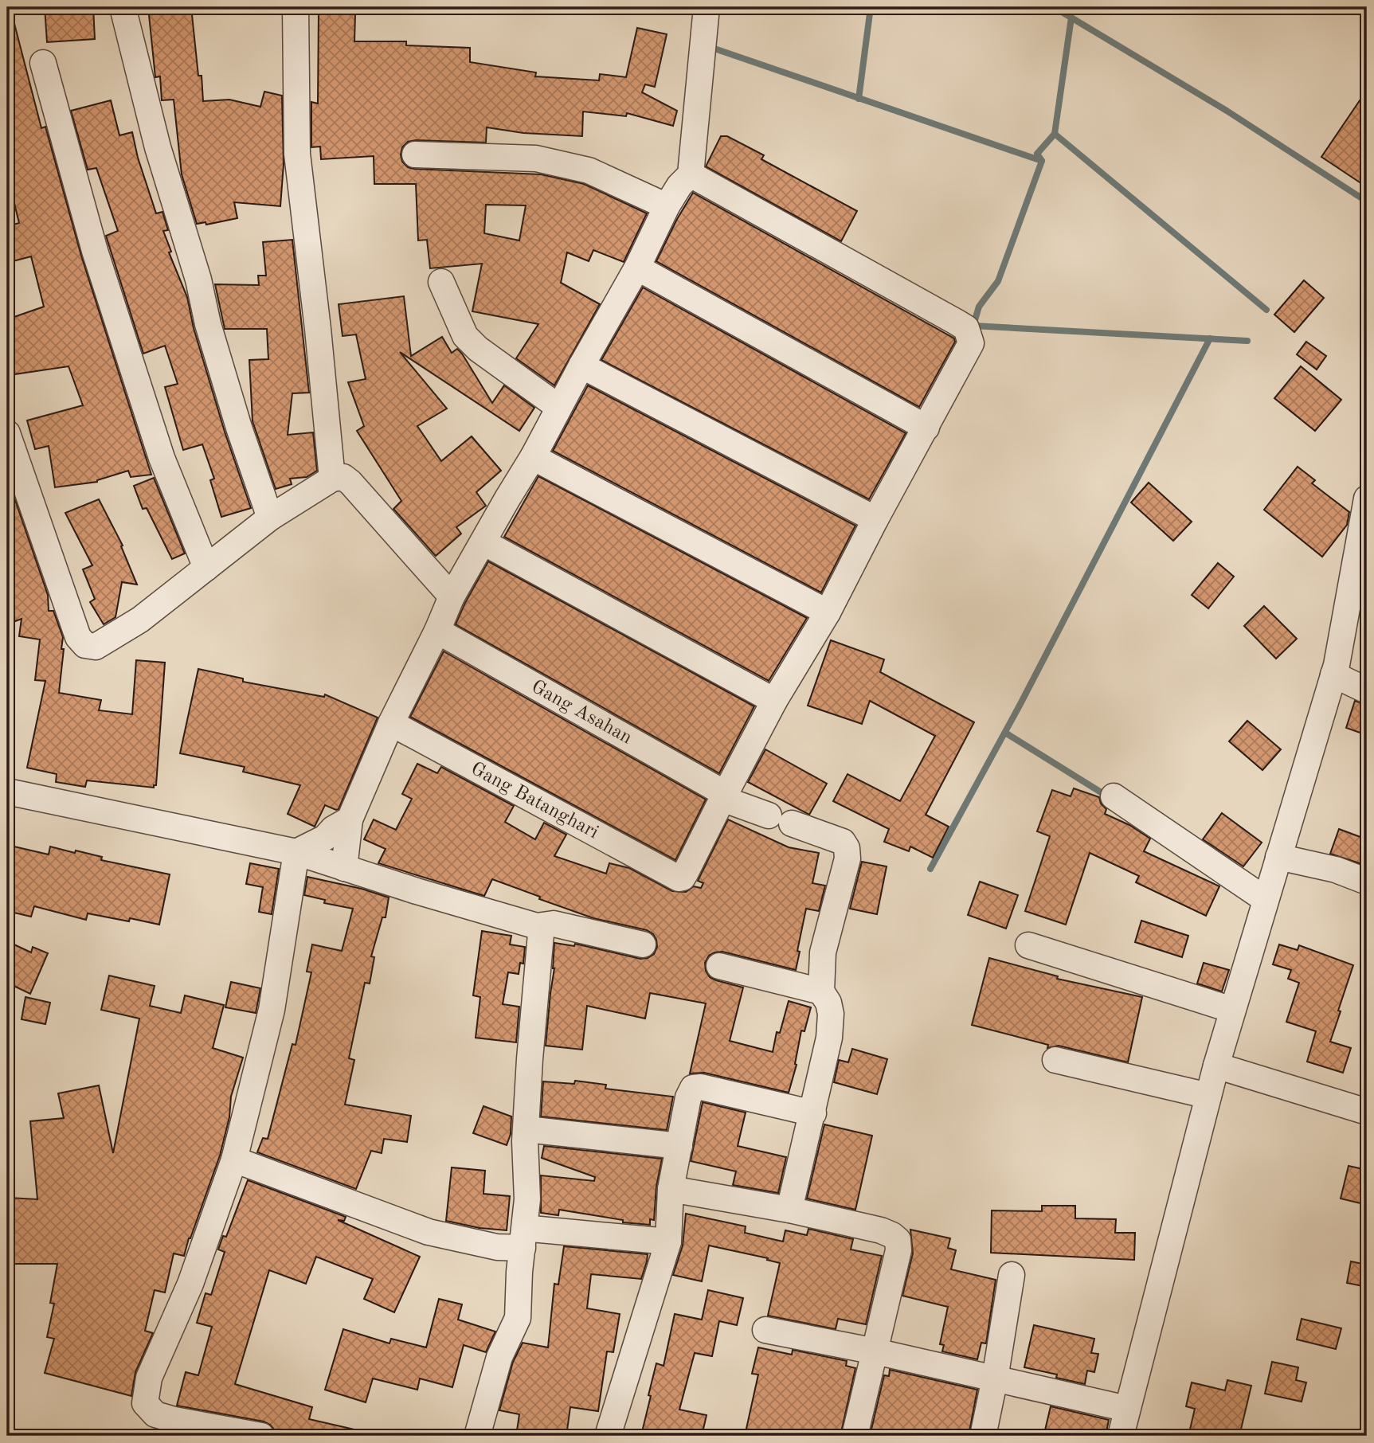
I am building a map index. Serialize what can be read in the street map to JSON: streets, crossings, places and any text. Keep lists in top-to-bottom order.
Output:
{
  "streets": {
    "street": ["Gang Asahan", "Gang Batanghari"]
  },
  "crossings": [
    ["Gang Asahan", "Gang Batanghari"]
  ]
}
